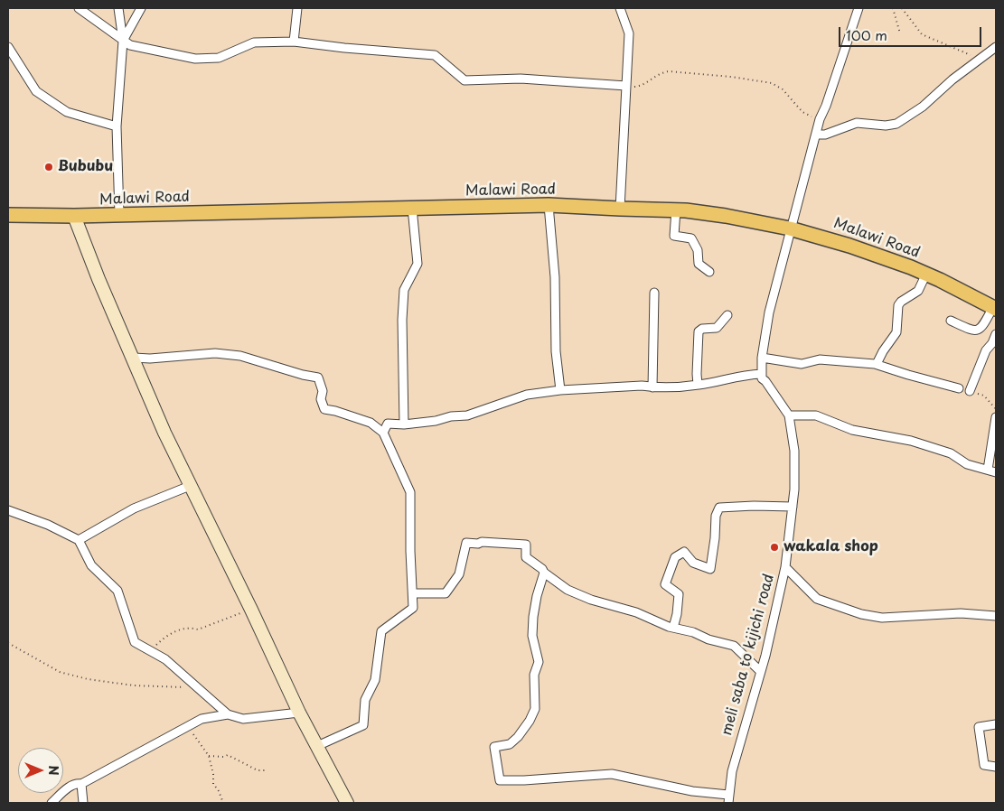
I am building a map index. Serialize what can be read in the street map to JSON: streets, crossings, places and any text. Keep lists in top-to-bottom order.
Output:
{
  "streets": {
    "main road": ["Malawi Road"],
    "street": ["meli saba to kijichi road"]
  },
  "places": ["Bububu", "wakala shop"],
  "scale_bar": "100 m",
  "north": "right"
}
